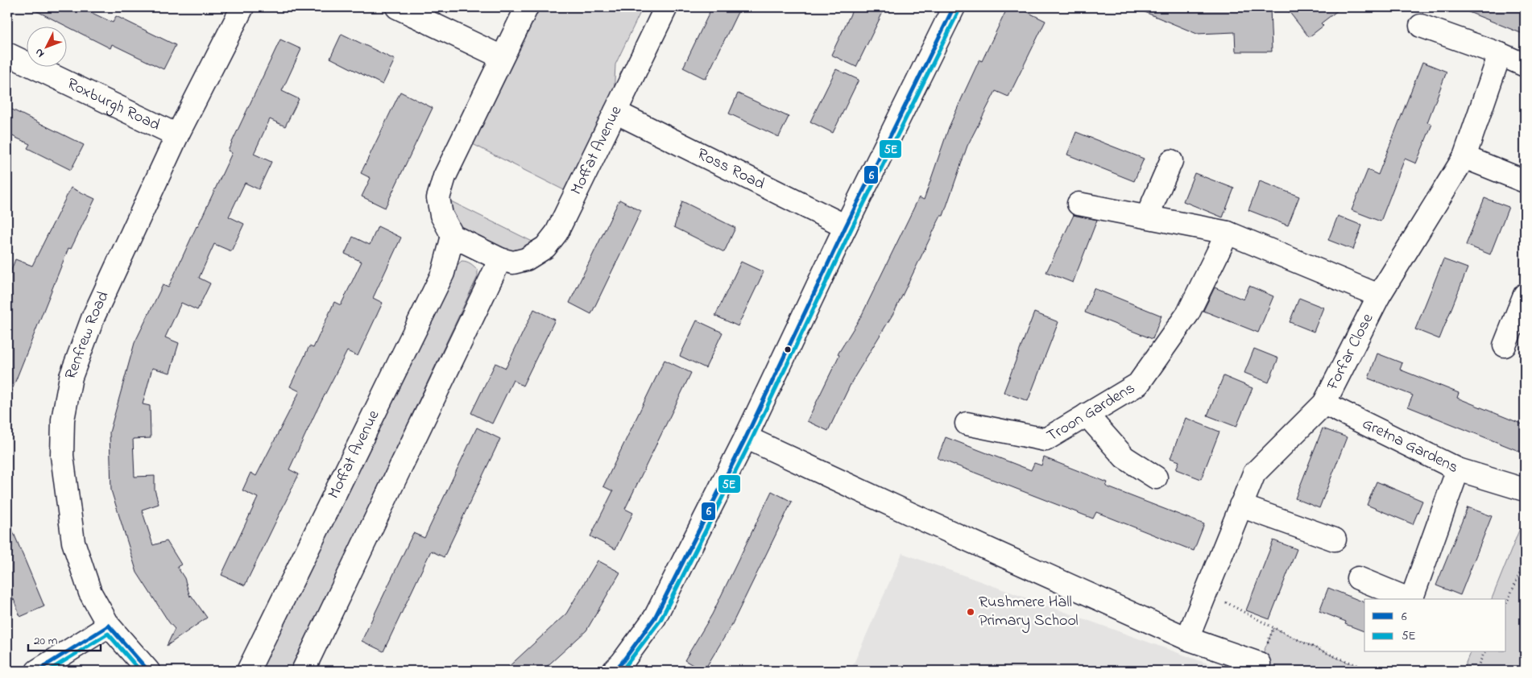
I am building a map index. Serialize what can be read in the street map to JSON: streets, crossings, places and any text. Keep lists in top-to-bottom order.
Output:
{
  "streets": {
    "street": [
      "Roxburgh Road",
      "Moffat Avenue",
      "Ross Road",
      "Renfrew Road",
      "Forfar Close",
      "Troon Gardens",
      "Gretna Gardens"
    ]
  },
  "crossings": [
    ["Roxburgh Road", "Renfrew Road"],
    ["Moffat Avenue", "Ross Road"],
    ["Forfar Close", "Gretna Gardens"]
  ],
  "places": ["Rushmere Hall Primary School"],
  "lines": ["transit line 6", "transit line 5E"],
  "legend": ["6", "5E"],
  "scale_bar": "20 m",
  "north": "bottom left"
}
